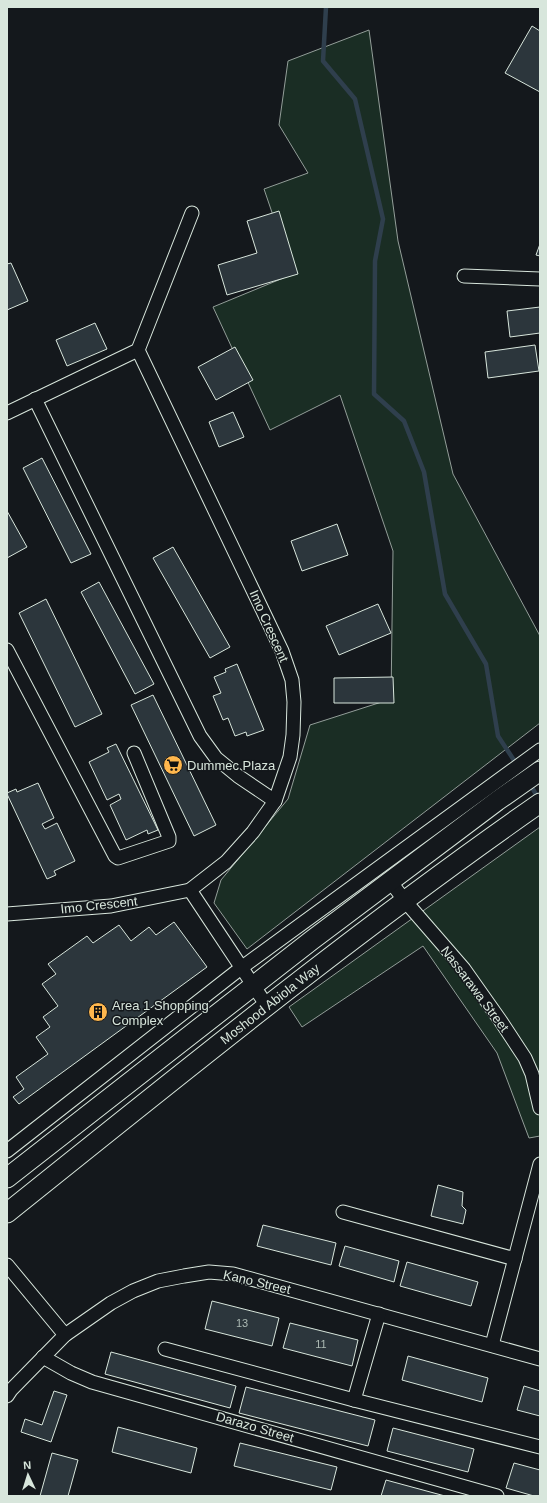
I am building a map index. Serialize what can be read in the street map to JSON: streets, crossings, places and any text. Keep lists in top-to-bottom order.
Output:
{
  "streets": {
    "main road": ["Moshood Abiola Way"],
    "street": [
      "Imo Crescent",
      "Nassarawa Street",
      "Kano Street",
      "Darazo Street"
    ]
  },
  "crossings": [
    ["Nassarawa Street", "Moshood Abiola Way"],
    ["Kano Street", "Darazo Street"]
  ],
  "places": {
    "supermarket": ["Dummec Plaza"],
    "building": ["Area 1 Shopping Complex"]
  },
  "house_numbers": ["13", "11"],
  "north": "top"
}
